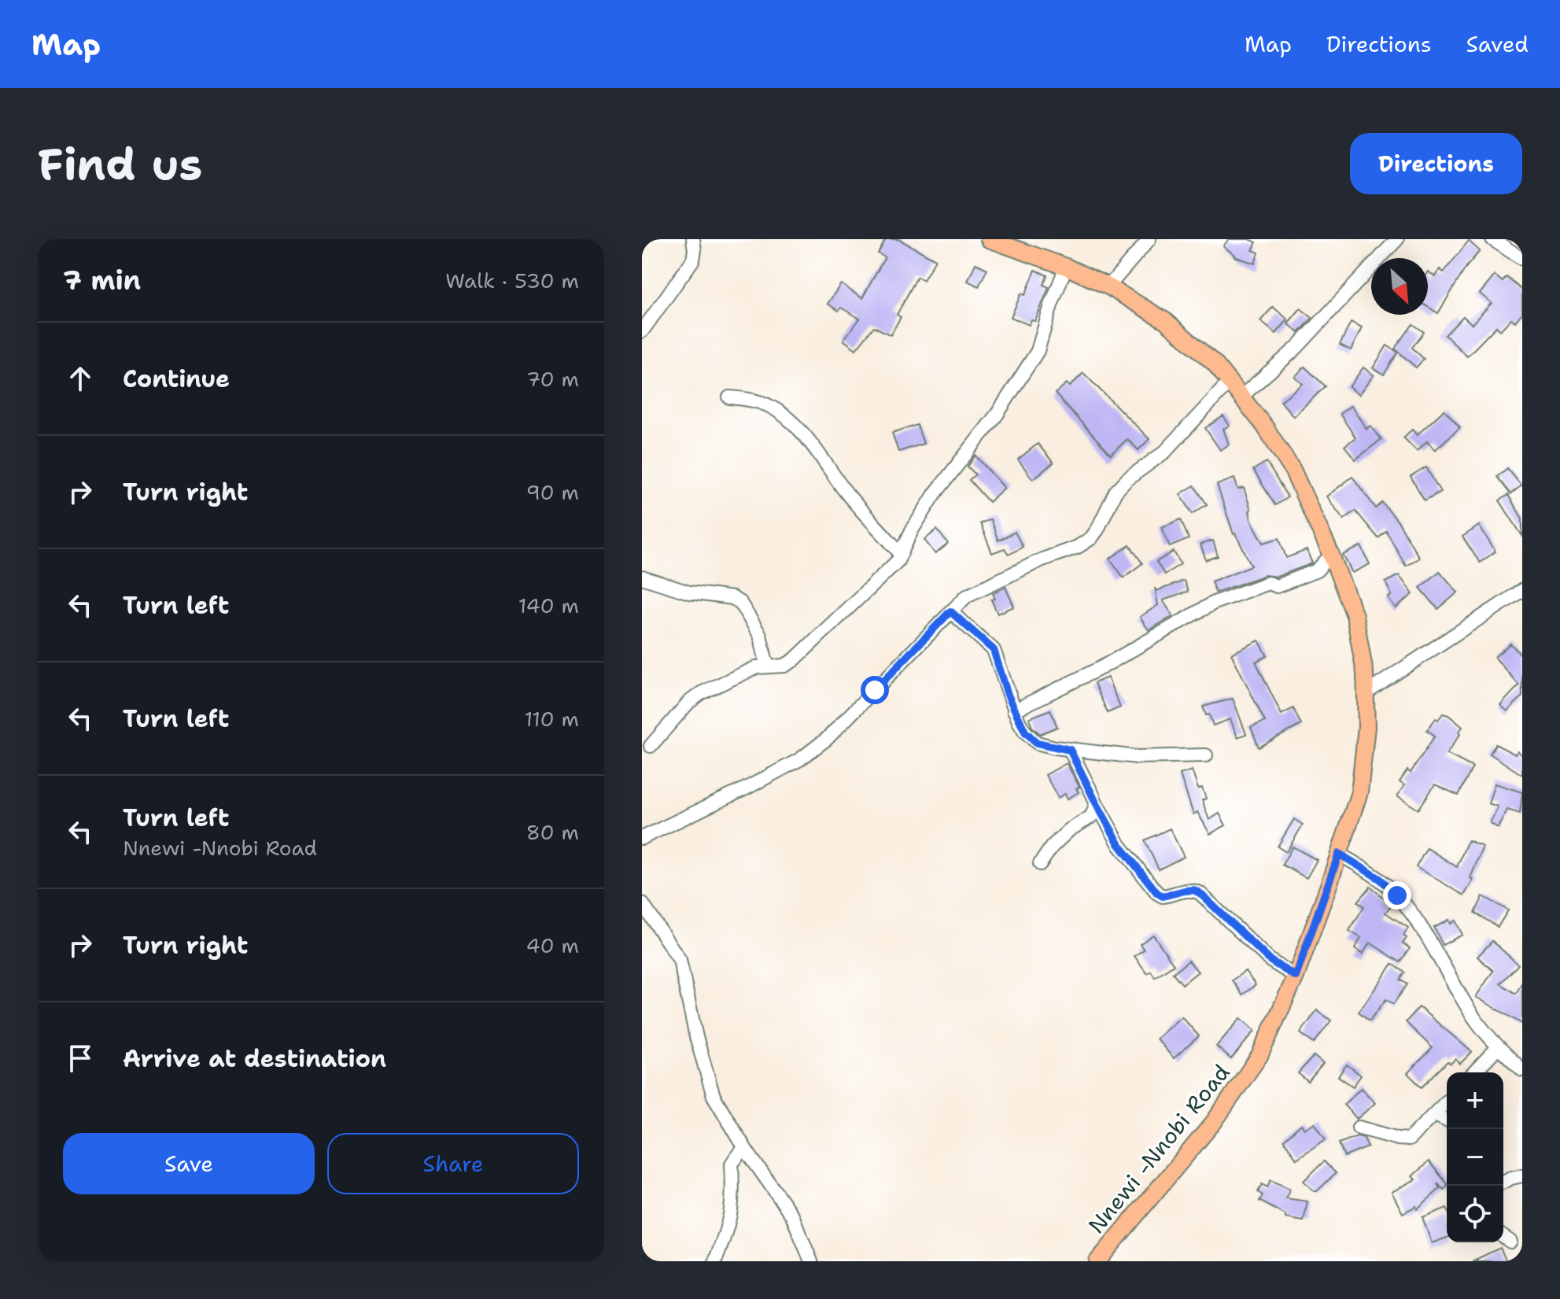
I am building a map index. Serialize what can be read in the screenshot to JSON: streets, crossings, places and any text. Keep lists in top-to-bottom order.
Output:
{
  "streets": {
    "main road": ["Nnewi -Nnobi Road"]
  },
  "north": "bottom right",
  "page": {
    "header": "Map",
    "nav": ["Map", "Directions", "Saved"],
    "buttons": [
      "Directions",
      ["Save", "Share"]
    ],
    "title": "Find us",
    "heading": ["7 min", "Walk · 530 m"],
    "list": [
      ["Continue", "70 m"],
      ["Turn right", "90 m"],
      ["Turn left", "140 m"],
      ["Turn left", "110 m"],
      ["Turn left", "Nnewi -Nnobi Road", "80 m"],
      ["Turn right", "40 m"],
      "Arrive at destination"
    ],
    "map_buttons": ["+", "−"]
  }
}
